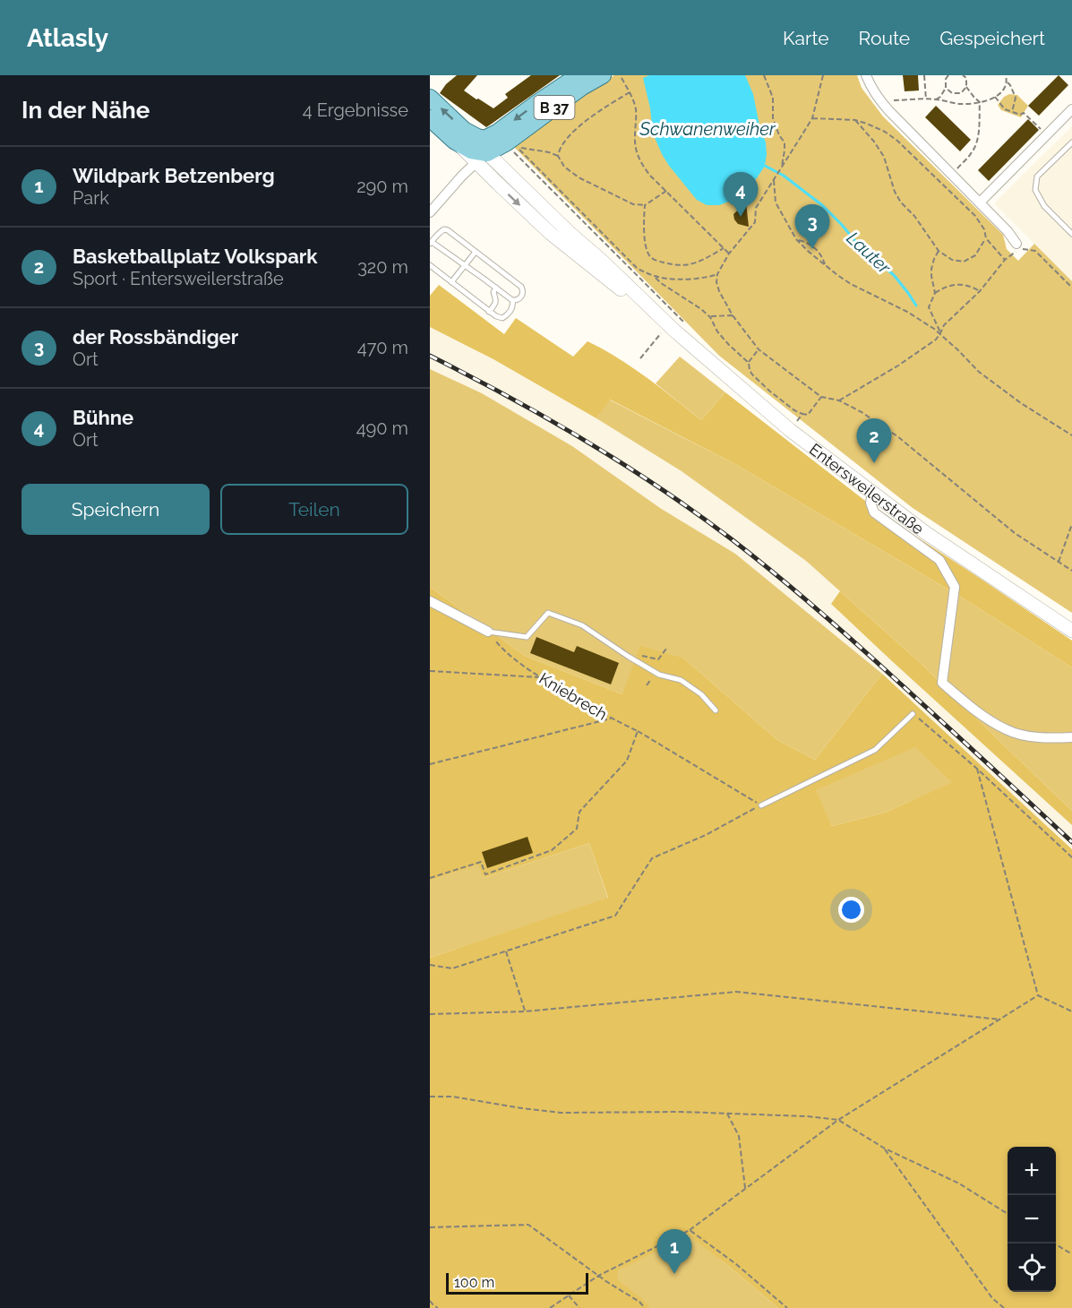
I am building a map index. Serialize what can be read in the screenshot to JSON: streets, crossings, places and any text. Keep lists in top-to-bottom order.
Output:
{
  "streets": {
    "main road": ["B 37", "Entersweilerstraße"],
    "path": ["Kniebrech"]
  },
  "crossings": [
    ["B 37", "Entersweilerstraße"]
  ],
  "water": ["Schwanenweiher", "Lauter"],
  "scale_bar": "100 m",
  "page": {
    "header": "Atlasly",
    "nav": ["Karte", "Route", "Gespeichert"],
    "heading": ["In der Nähe", "4 Ergebnisse"],
    "list": [
      {
        "mark": "1",
        "name": "Wildpark Betzenberg",
        "note": "Park",
        "value": "290 m"
      },
      {
        "mark": "2",
        "name": "Basketballplatz Volkspark",
        "note": "Sport · Entersweilerstraße",
        "value": "320 m"
      },
      {
        "mark": "3",
        "name": "der Rossbändiger",
        "note": "Ort",
        "value": "470 m"
      },
      {
        "mark": "4",
        "name": "Bühne",
        "note": "Ort",
        "value": "490 m"
      }
    ],
    "pins": [
      "4",
      "3",
      "2",
      "1"
    ],
    "buttons": ["Speichern", "Teilen"],
    "map_buttons": ["+", "−"],
    "scale": "100 m"
  }
}
